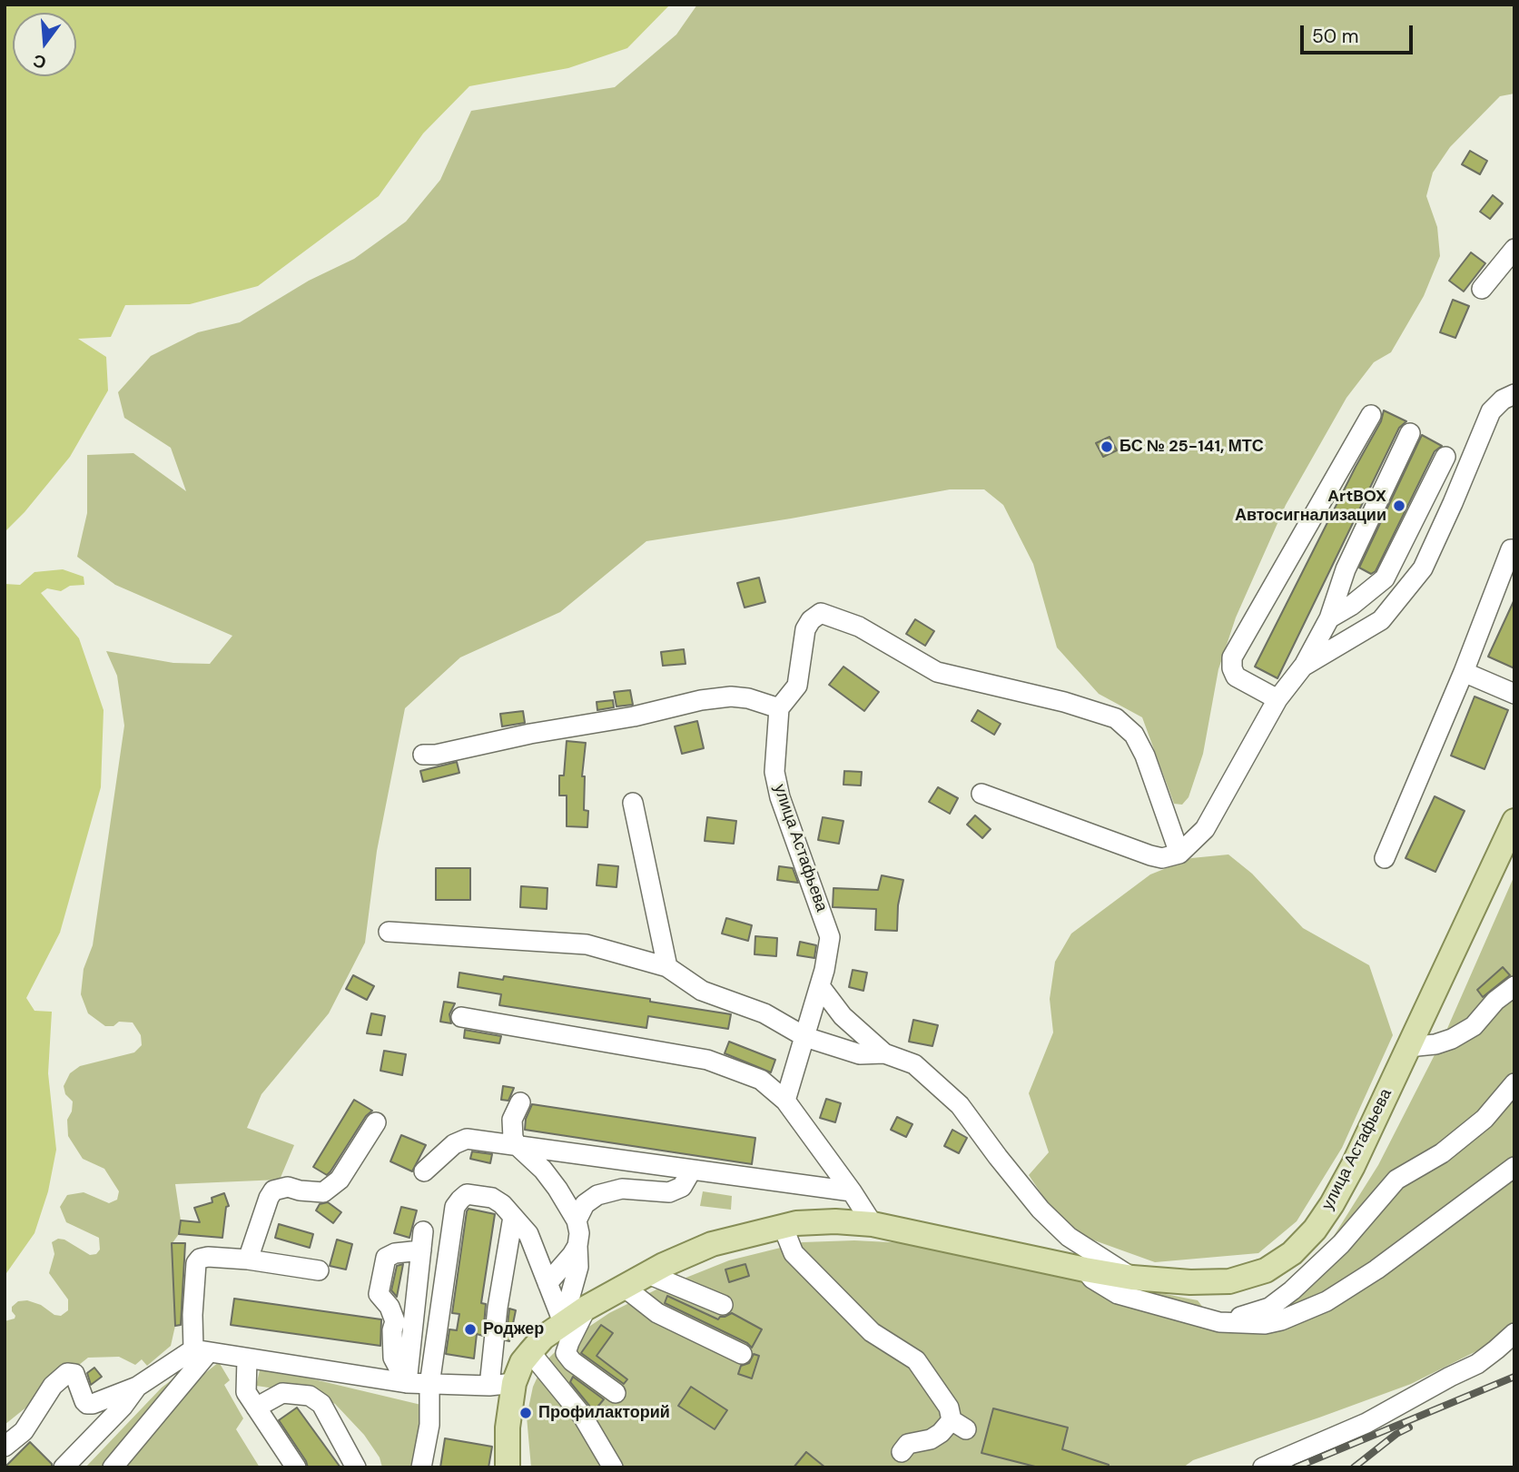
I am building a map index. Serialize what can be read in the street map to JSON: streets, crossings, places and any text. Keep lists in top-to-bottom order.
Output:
{
  "streets": {
    "main road": ["улица Астафьева"]
  },
  "places": [
    "БС № 25-141, МТС",
    "ArtBOX Автосигнализации",
    "Роджер",
    "Профилакторий"
  ],
  "scale_bar": "50 m",
  "north": "bottom"
}
